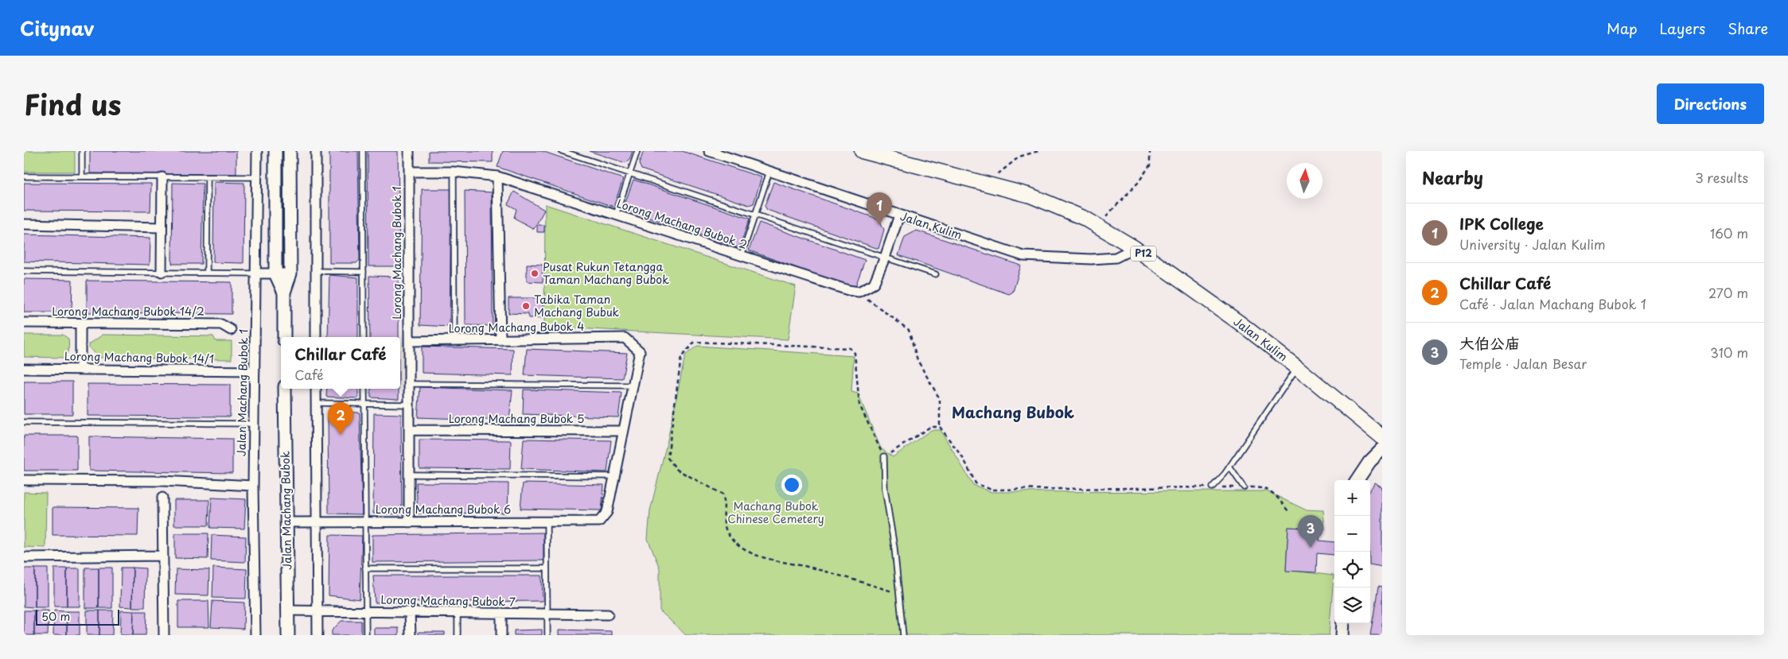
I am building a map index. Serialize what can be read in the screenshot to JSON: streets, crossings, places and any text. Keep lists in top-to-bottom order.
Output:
{
  "streets": {
    "main road": ["Jalan Kulim", "P12", "Jalan Machang Bubok"],
    "street": [
      "Lorong Machang Bubok 2",
      "Lorong Machang Bubok 1",
      "Lorong Machang Bubok 14/2",
      "Lorong Machang Bubok 4",
      "Lorong Machang Bubok 14/1",
      "Jalan Machang Bubok 1",
      "Lorong Machang Bubok 5",
      "Lorong Machang Bubok 6",
      "Lorong Machang Bubok 7"
    ]
  },
  "crossings": [
    ["Lorong Machang Bubok 2", "Lorong Machang Bubok 1"],
    ["Lorong Machang Bubok 1", "Lorong Machang Bubok 4"],
    ["Lorong Machang Bubok 1", "Lorong Machang Bubok 5"],
    ["Lorong Machang Bubok 1", "Lorong Machang Bubok 6"],
    ["Lorong Machang Bubok 14/1", "Jalan Machang Bubok 1"],
    ["Lorong Machang Bubok 6", "Jalan Machang Bubok"],
    ["Jalan Machang Bubok", "Lorong Machang Bubok 7"]
  ],
  "districts": ["Machang Bubok"],
  "parks": ["Machang Bubok Chinese Cemetery"],
  "places": ["Pusat Rukun Tetangga Taman Machang Bubok", "Tabika Taman Machang Bubuk"],
  "scale_bar": "50 m",
  "north": "top",
  "page": {
    "header": "Citynav",
    "nav": ["Map", "Layers", "Share"],
    "title": "Find us",
    "buttons": "Directions",
    "heading": ["Nearby", "3 results"],
    "pins": ["1", "2", "3"],
    "list": [
      {
        "mark": "1",
        "name": "IPK College",
        "note": "University · Jalan Kulim",
        "value": "160 m"
      },
      {
        "mark": "2",
        "name": "Chillar Café",
        "note": "Café · Jalan Machang Bubok 1",
        "value": "270 m"
      },
      {
        "mark": "3",
        "name": "大伯公庙",
        "note": "Temple · Jalan Besar",
        "value": "310 m"
      }
    ],
    "popup": ["Chillar Café", "Café"],
    "map_buttons": ["+", "−"],
    "scale": "50 m"
  }
}
